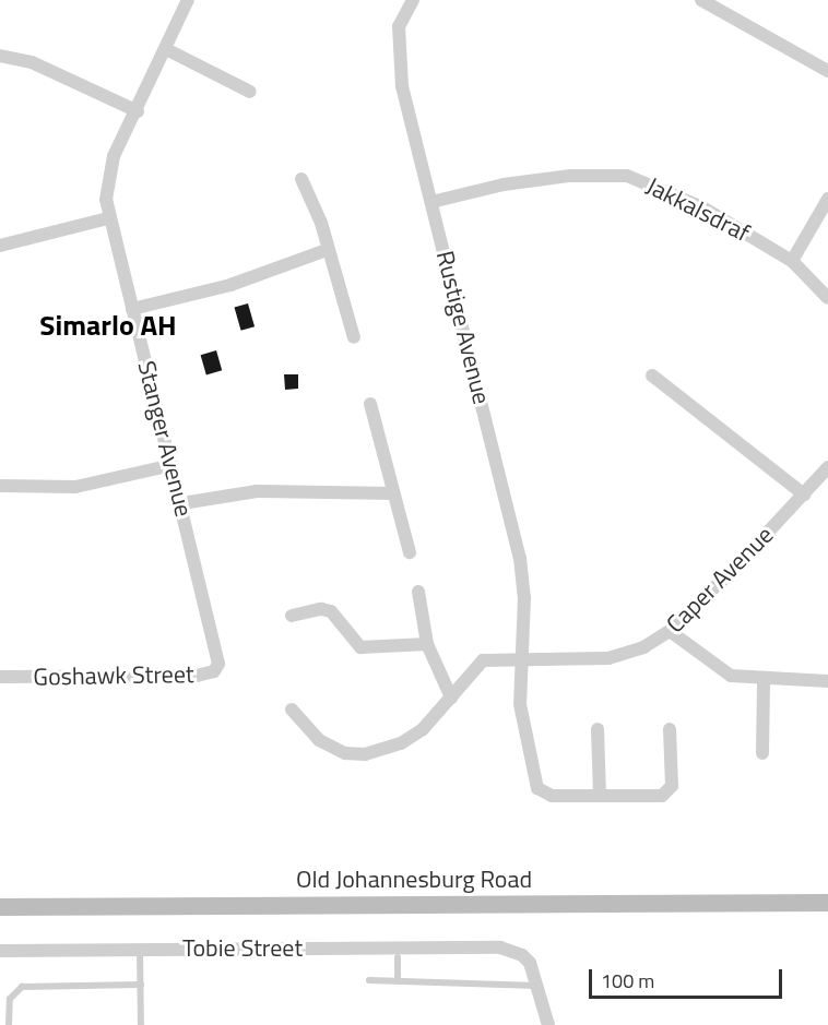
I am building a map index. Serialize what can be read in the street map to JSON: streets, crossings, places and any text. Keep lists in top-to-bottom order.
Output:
{
  "streets": {
    "main road": ["Old Johannesburg Road"],
    "street": [
      "Jakkalsdraf",
      "Rustige Avenue",
      "Stanger Avenue",
      "Caper Avenue",
      "Goshawk Street",
      "Tobie Street"
    ]
  },
  "crossings": [
    ["Jakkalsdraf", "Rustige Avenue"],
    ["Rustige Avenue", "Caper Avenue"],
    ["Stanger Avenue", "Goshawk Street"]
  ],
  "districts": ["Simarlo AH"],
  "scale_bar": "100 m"
}
